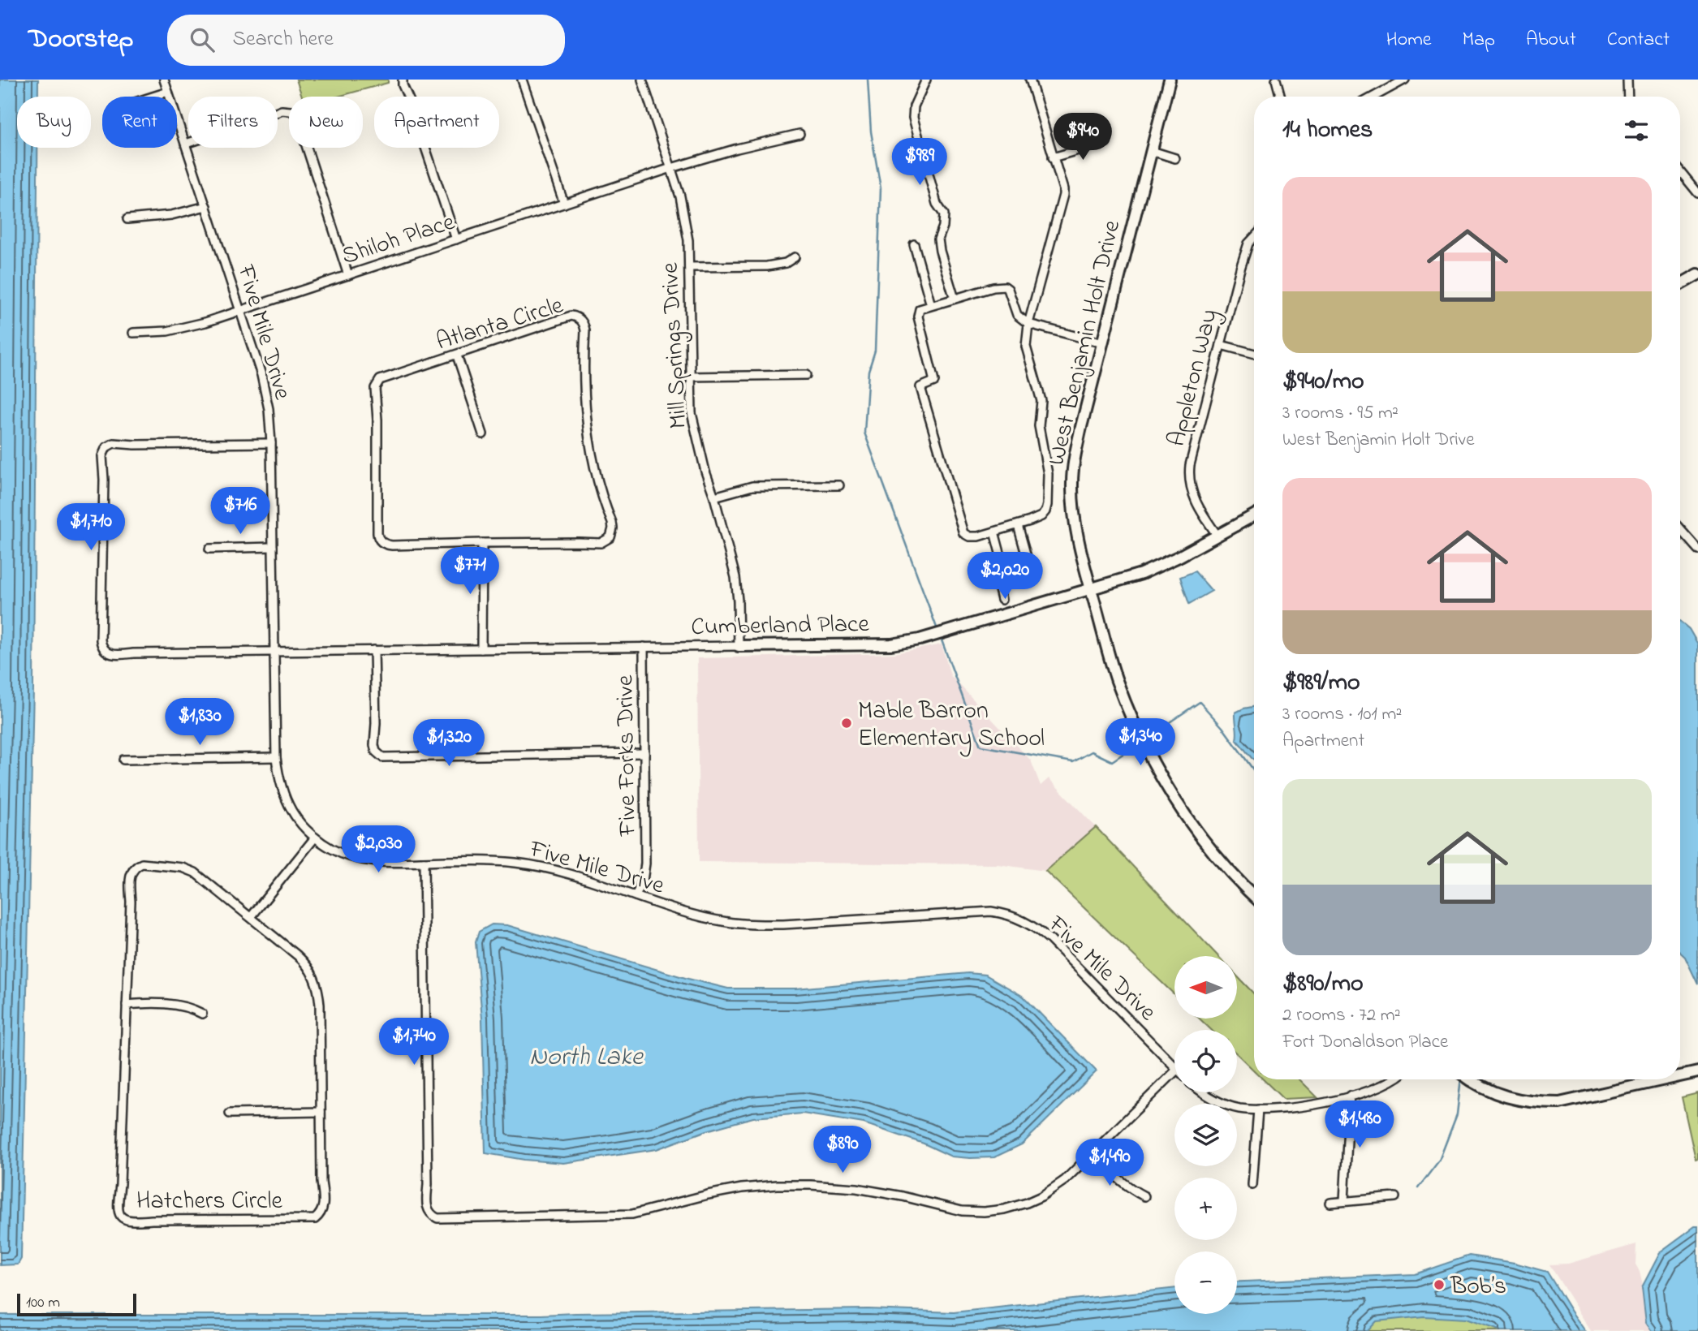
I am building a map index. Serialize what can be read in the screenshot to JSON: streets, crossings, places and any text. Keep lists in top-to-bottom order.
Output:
{
  "streets": {
    "street": [
      "Shiloh Place",
      "Atlanta Circle",
      "Five Mile Drive",
      "West Benjamin Holt Drive",
      "Mill Springs Drive",
      "Appleton Way",
      "Cumberland Place",
      "Five Forks Drive",
      "Hatchers Circle"
    ]
  },
  "crossings": [
    ["Shiloh Place", "Five Mile Drive"],
    ["Shiloh Place", "Mill Springs Drive"],
    ["Five Mile Drive", "Cumberland Place"],
    ["Five Mile Drive", "Five Forks Drive"],
    ["West Benjamin Holt Drive", "Cumberland Place"],
    ["Mill Springs Drive", "Cumberland Place"],
    ["Appleton Way", "Cumberland Place"],
    ["Cumberland Place", "Five Forks Drive"]
  ],
  "water": ["North Lake"],
  "places": ["Mable Barron Elementary School", "Bob’s"],
  "scale_bar": "100 m",
  "north": "left",
  "page": {
    "header": "Doorstep",
    "search": "Search here",
    "nav": [
      "Home",
      "Map",
      "About",
      "Contact"
    ],
    "chip": [
      "Buy",
      "Rent",
      "Filters",
      "New",
      "Apartment"
    ],
    "heading": "14 homes",
    "price": [
      "$940",
      "$989",
      "$716",
      "$1,710",
      "$771",
      "$2,020",
      "$1,830",
      "$1,340",
      "$1,320",
      "$2,030",
      "$1,740",
      "$1,480",
      "$890",
      "$1,490"
    ],
    "list": [
      {
        "name": "$940/mo",
        "note": "3 rooms · 95 m² · West Benjamin Holt Drive"
      },
      {
        "name": "$989/mo",
        "note": "3 rooms · 101 m² · Apartment"
      },
      {
        "name": "$890/mo",
        "note": "2 rooms · 72 m² · Fort Donaldson Place"
      }
    ],
    "map_buttons": ["+", "−"],
    "scale": "100 m"
  }
}
